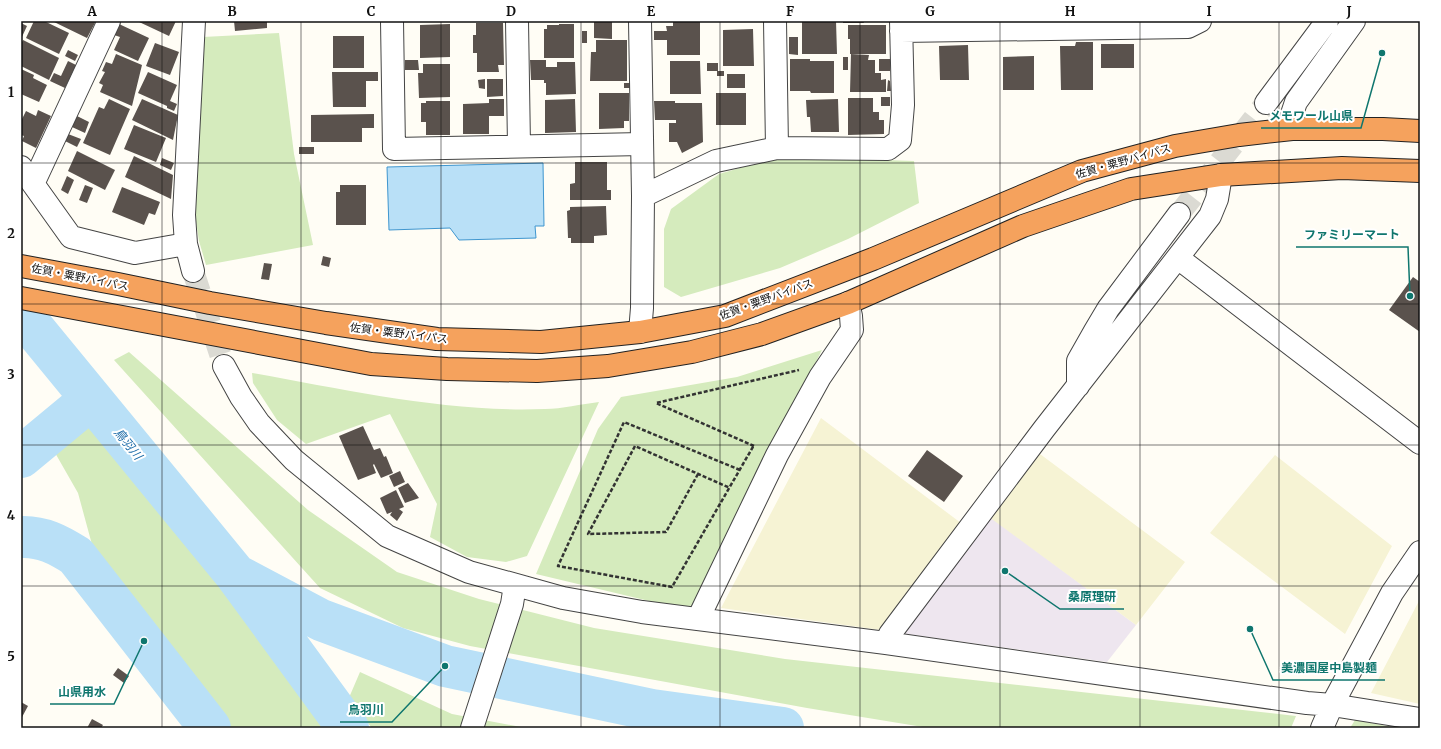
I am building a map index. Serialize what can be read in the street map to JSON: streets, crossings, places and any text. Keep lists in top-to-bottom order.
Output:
{
  "streets": {
    "highway": ["佐賀・粟野バイパス"]
  },
  "water": ["鳥羽川"],
  "places": [
    "メモワール山県",
    "ファミリーマート",
    "桑原理研",
    "美濃国屋中島製麺",
    "山県用水",
    "鳥羽川"
  ],
  "grid": {
    "columns": [
      "A",
      "B",
      "C",
      "D",
      "E",
      "F",
      "G",
      "H",
      "I",
      "J"
    ],
    "rows": [
      "1",
      "2",
      "3",
      "4",
      "5"
    ]
  }
}
